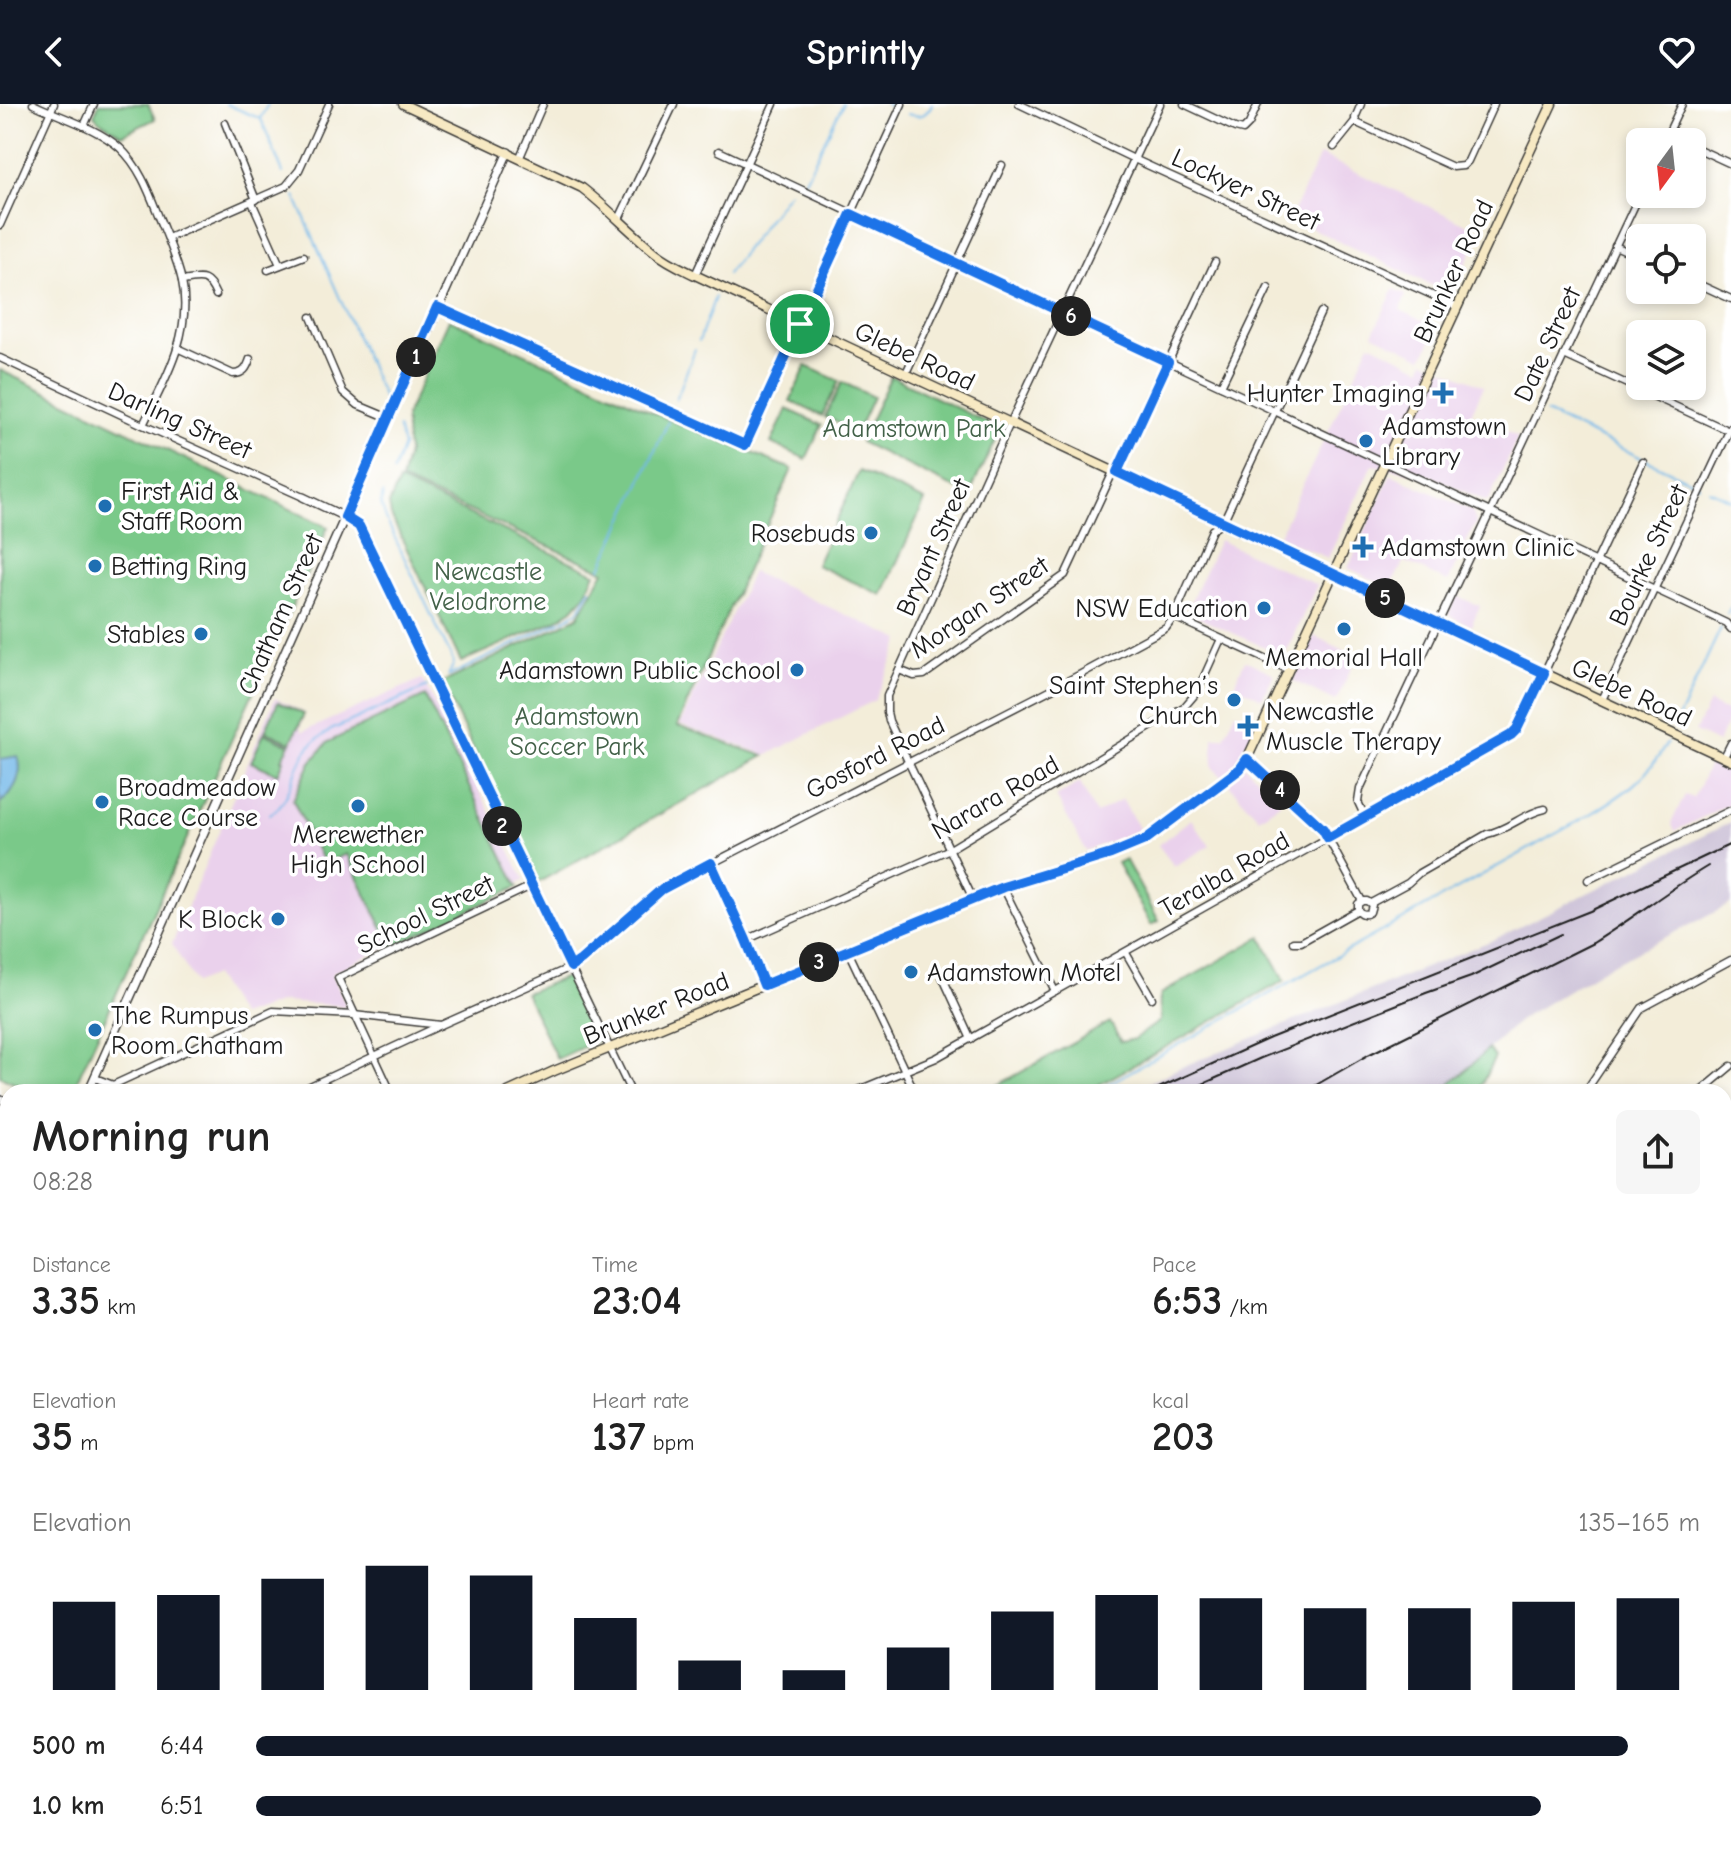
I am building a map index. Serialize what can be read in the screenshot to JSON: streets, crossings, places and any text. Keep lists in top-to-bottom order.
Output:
{
  "streets": {
    "main road": ["Brunker Road", "Glebe Road"],
    "street": [
      "Lockyer Street",
      "Date Street",
      "Darling Street",
      "Bryant Street",
      "Bourke Street",
      "Morgan Street",
      "Chatham Street",
      "Gosford Road",
      "Narara Road",
      "Teralba Road",
      "School Street"
    ]
  },
  "crossings": [
    ["Lockyer Street", "Brunker Road"],
    ["Lockyer Street", "Bryant Street"],
    ["Brunker Road", "Glebe Road"],
    ["Date Street", "Glebe Road"],
    ["Date Street", "Teralba Road"],
    ["Glebe Road", "Bryant Street"],
    ["Glebe Road", "Bourke Street"],
    ["Glebe Road", "Morgan Street"],
    ["Glebe Road", "Chatham Street"],
    ["Glebe Road", "Gosford Road"],
    ["Glebe Road", "Teralba Road"],
    ["Darling Street", "Chatham Street"],
    ["Bryant Street", "Morgan Street"],
    ["Bryant Street", "Gosford Road"]
  ],
  "parks": ["Adamstown Park", "Newcastle Velodrome", "Adamstown Soccer Park"],
  "places": {
    "health": ["Hunter Imaging", "Adamstown Clinic", "Newcastle Muscle Therapy"],
    "other": [
      "Adamstown Library",
      "First Aid & Staff Room",
      "Rosebuds",
      "Betting Ring",
      "NSW Education",
      "Memorial Hall",
      "Stables",
      "Adamstown Public School",
      "Saint Stephen’s Church",
      "Broadmeadow Race Course",
      "Merewether High School",
      "K Block",
      "Adamstown Motel",
      "The Rumpus Room Chatham"
    ]
  },
  "north": "bottom",
  "page": {
    "header": "Sprintly",
    "pins": [
      "6",
      "1",
      "5",
      "4",
      "2",
      "3"
    ],
    "heading": ["Morning run", "08:28"],
    "stats": [
      ["Distance", "3.35 km"],
      ["Time", "23:04"],
      ["Pace", "6:53 /km"],
      ["Elevation", "35 m"],
      ["Heart rate", "137 bpm"],
      ["kcal", "203"]
    ],
    "chart": ["Elevation", "135–165 m"],
    "list": [
      {
        "name": "500 m",
        "note": "6:44"
      },
      {
        "name": "1.0 km",
        "note": "6:51"
      }
    ]
  }
}
